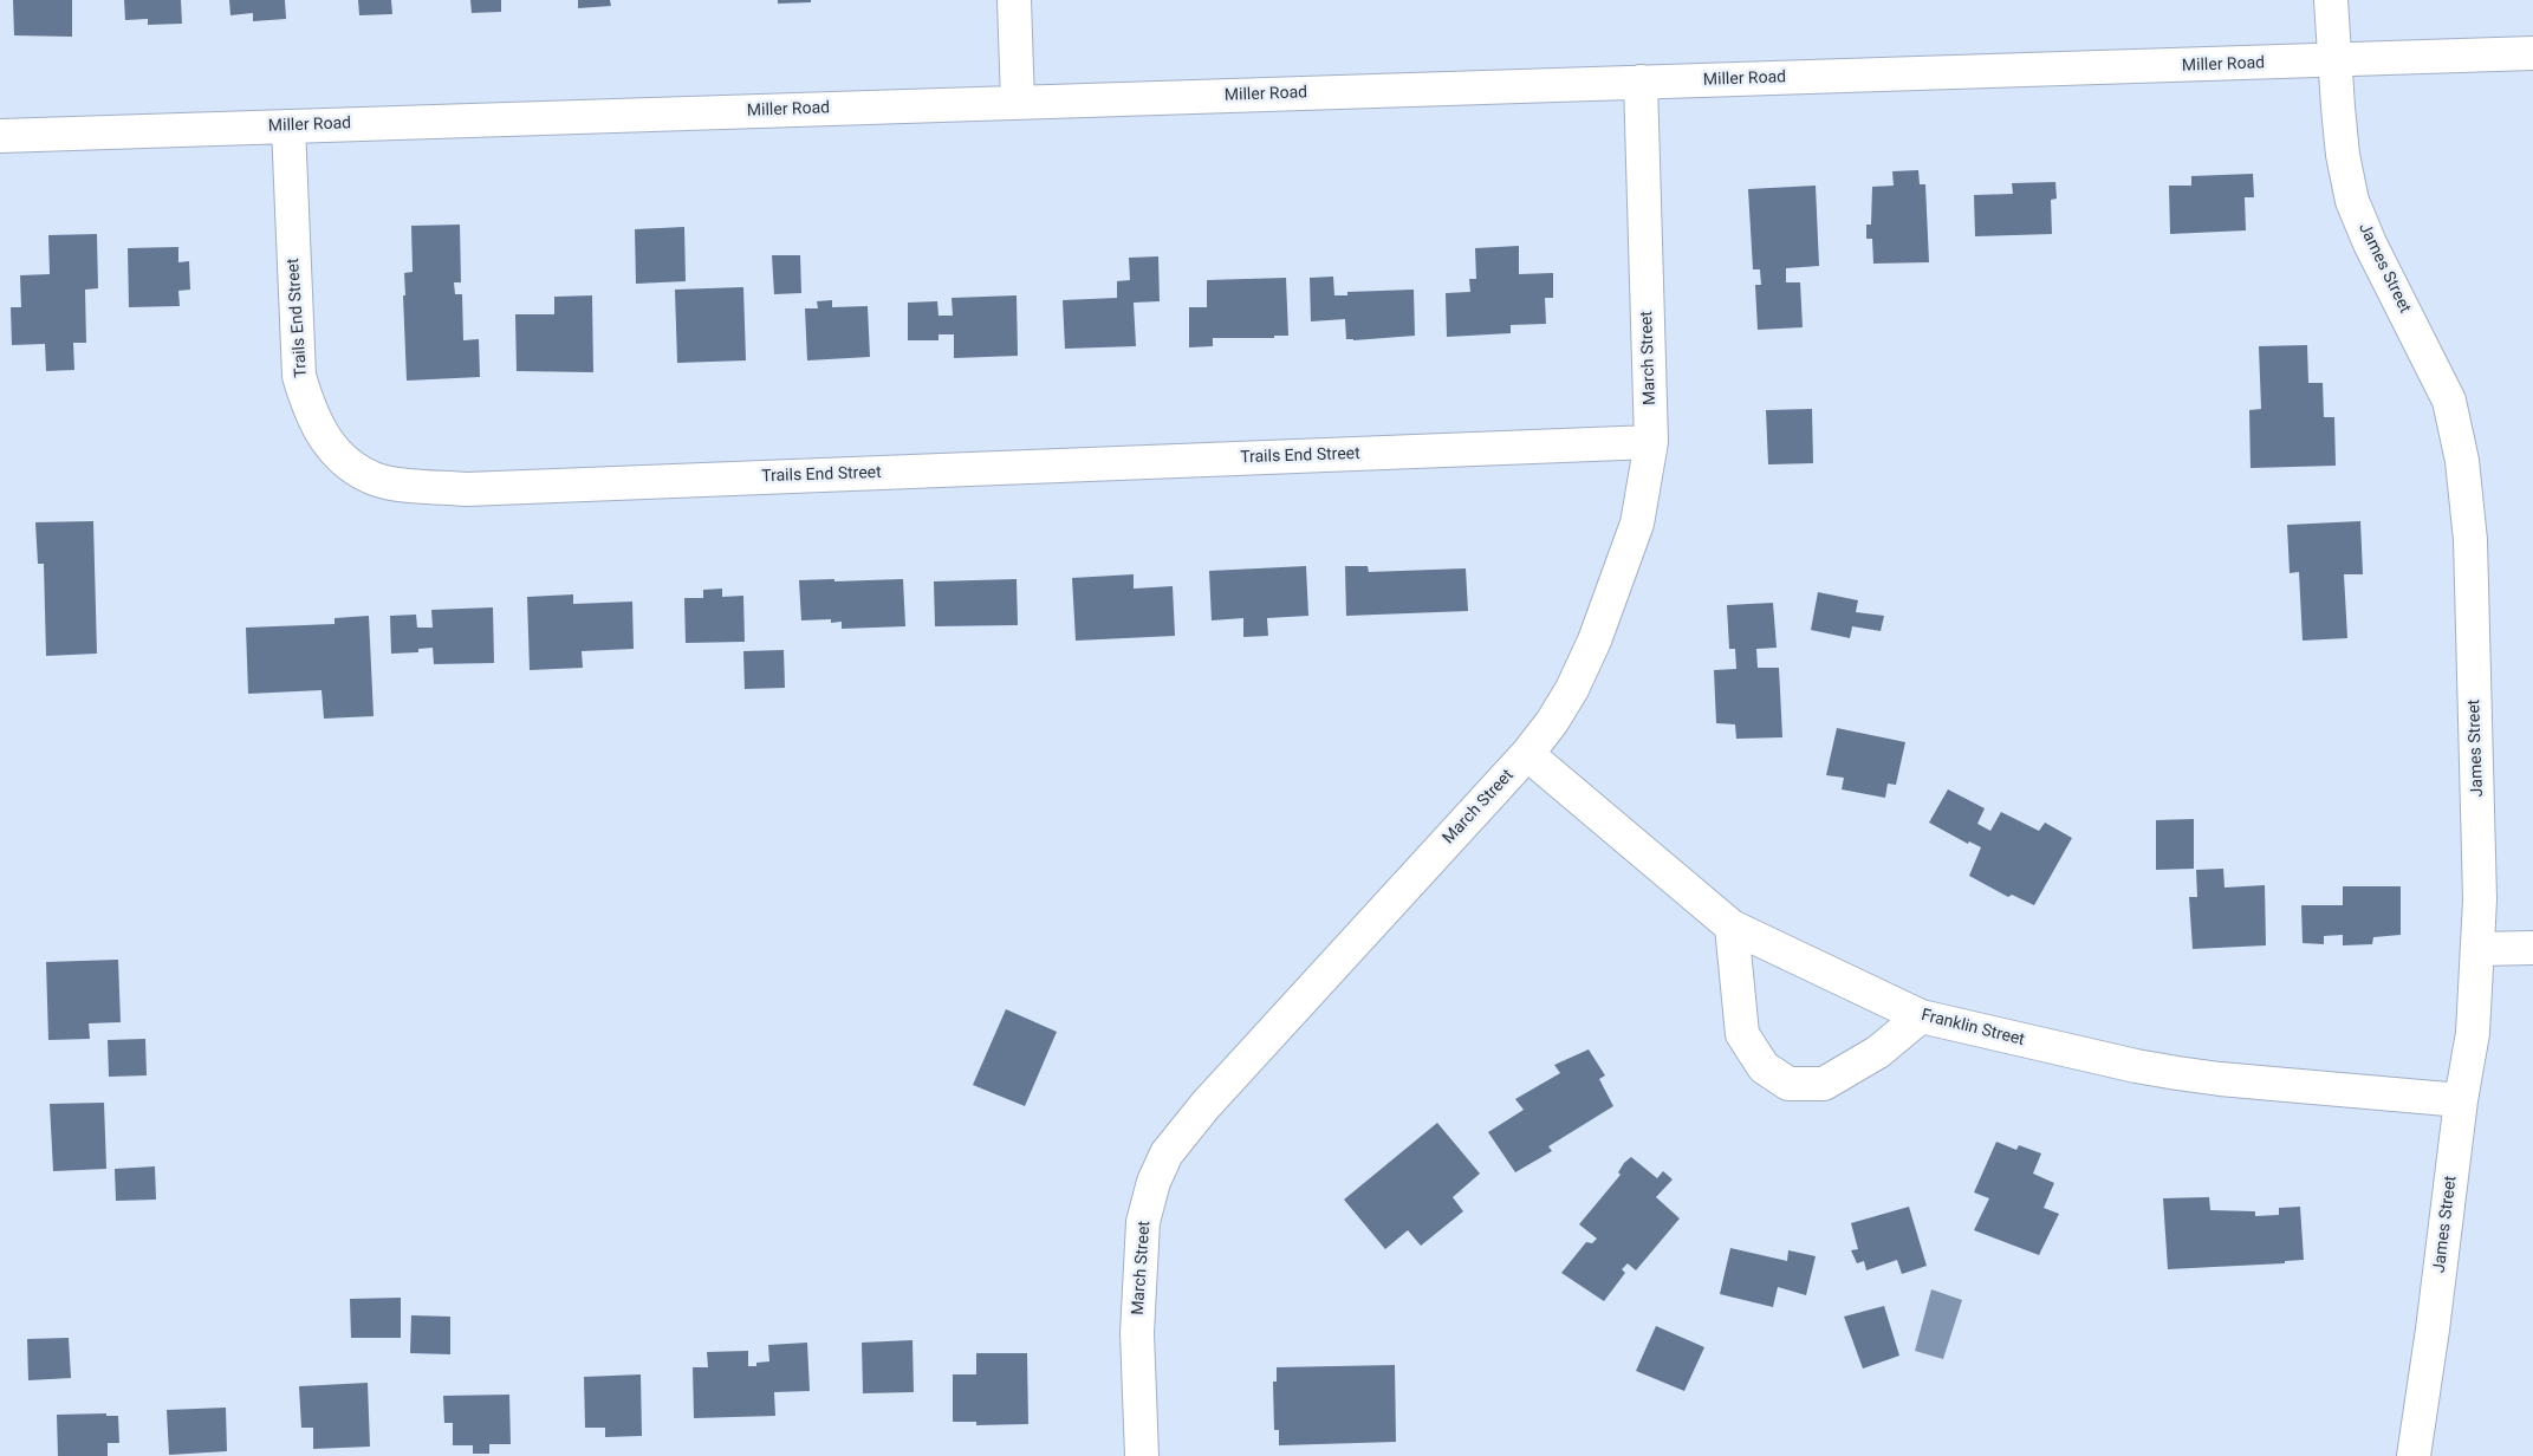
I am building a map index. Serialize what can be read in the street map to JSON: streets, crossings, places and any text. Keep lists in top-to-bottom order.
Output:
{
  "streets": {
    "street": [
      "Miller Road",
      "James Street",
      "Trails End Street",
      "March Street",
      "Franklin Street"
    ]
  },
  "crossings": [
    ["Miller Road", "James Street"],
    ["Miller Road", "Trails End Street"],
    ["Miller Road", "March Street"],
    ["James Street", "Franklin Street"],
    ["Trails End Street", "March Street"],
    ["March Street", "Franklin Street"]
  ]
}
